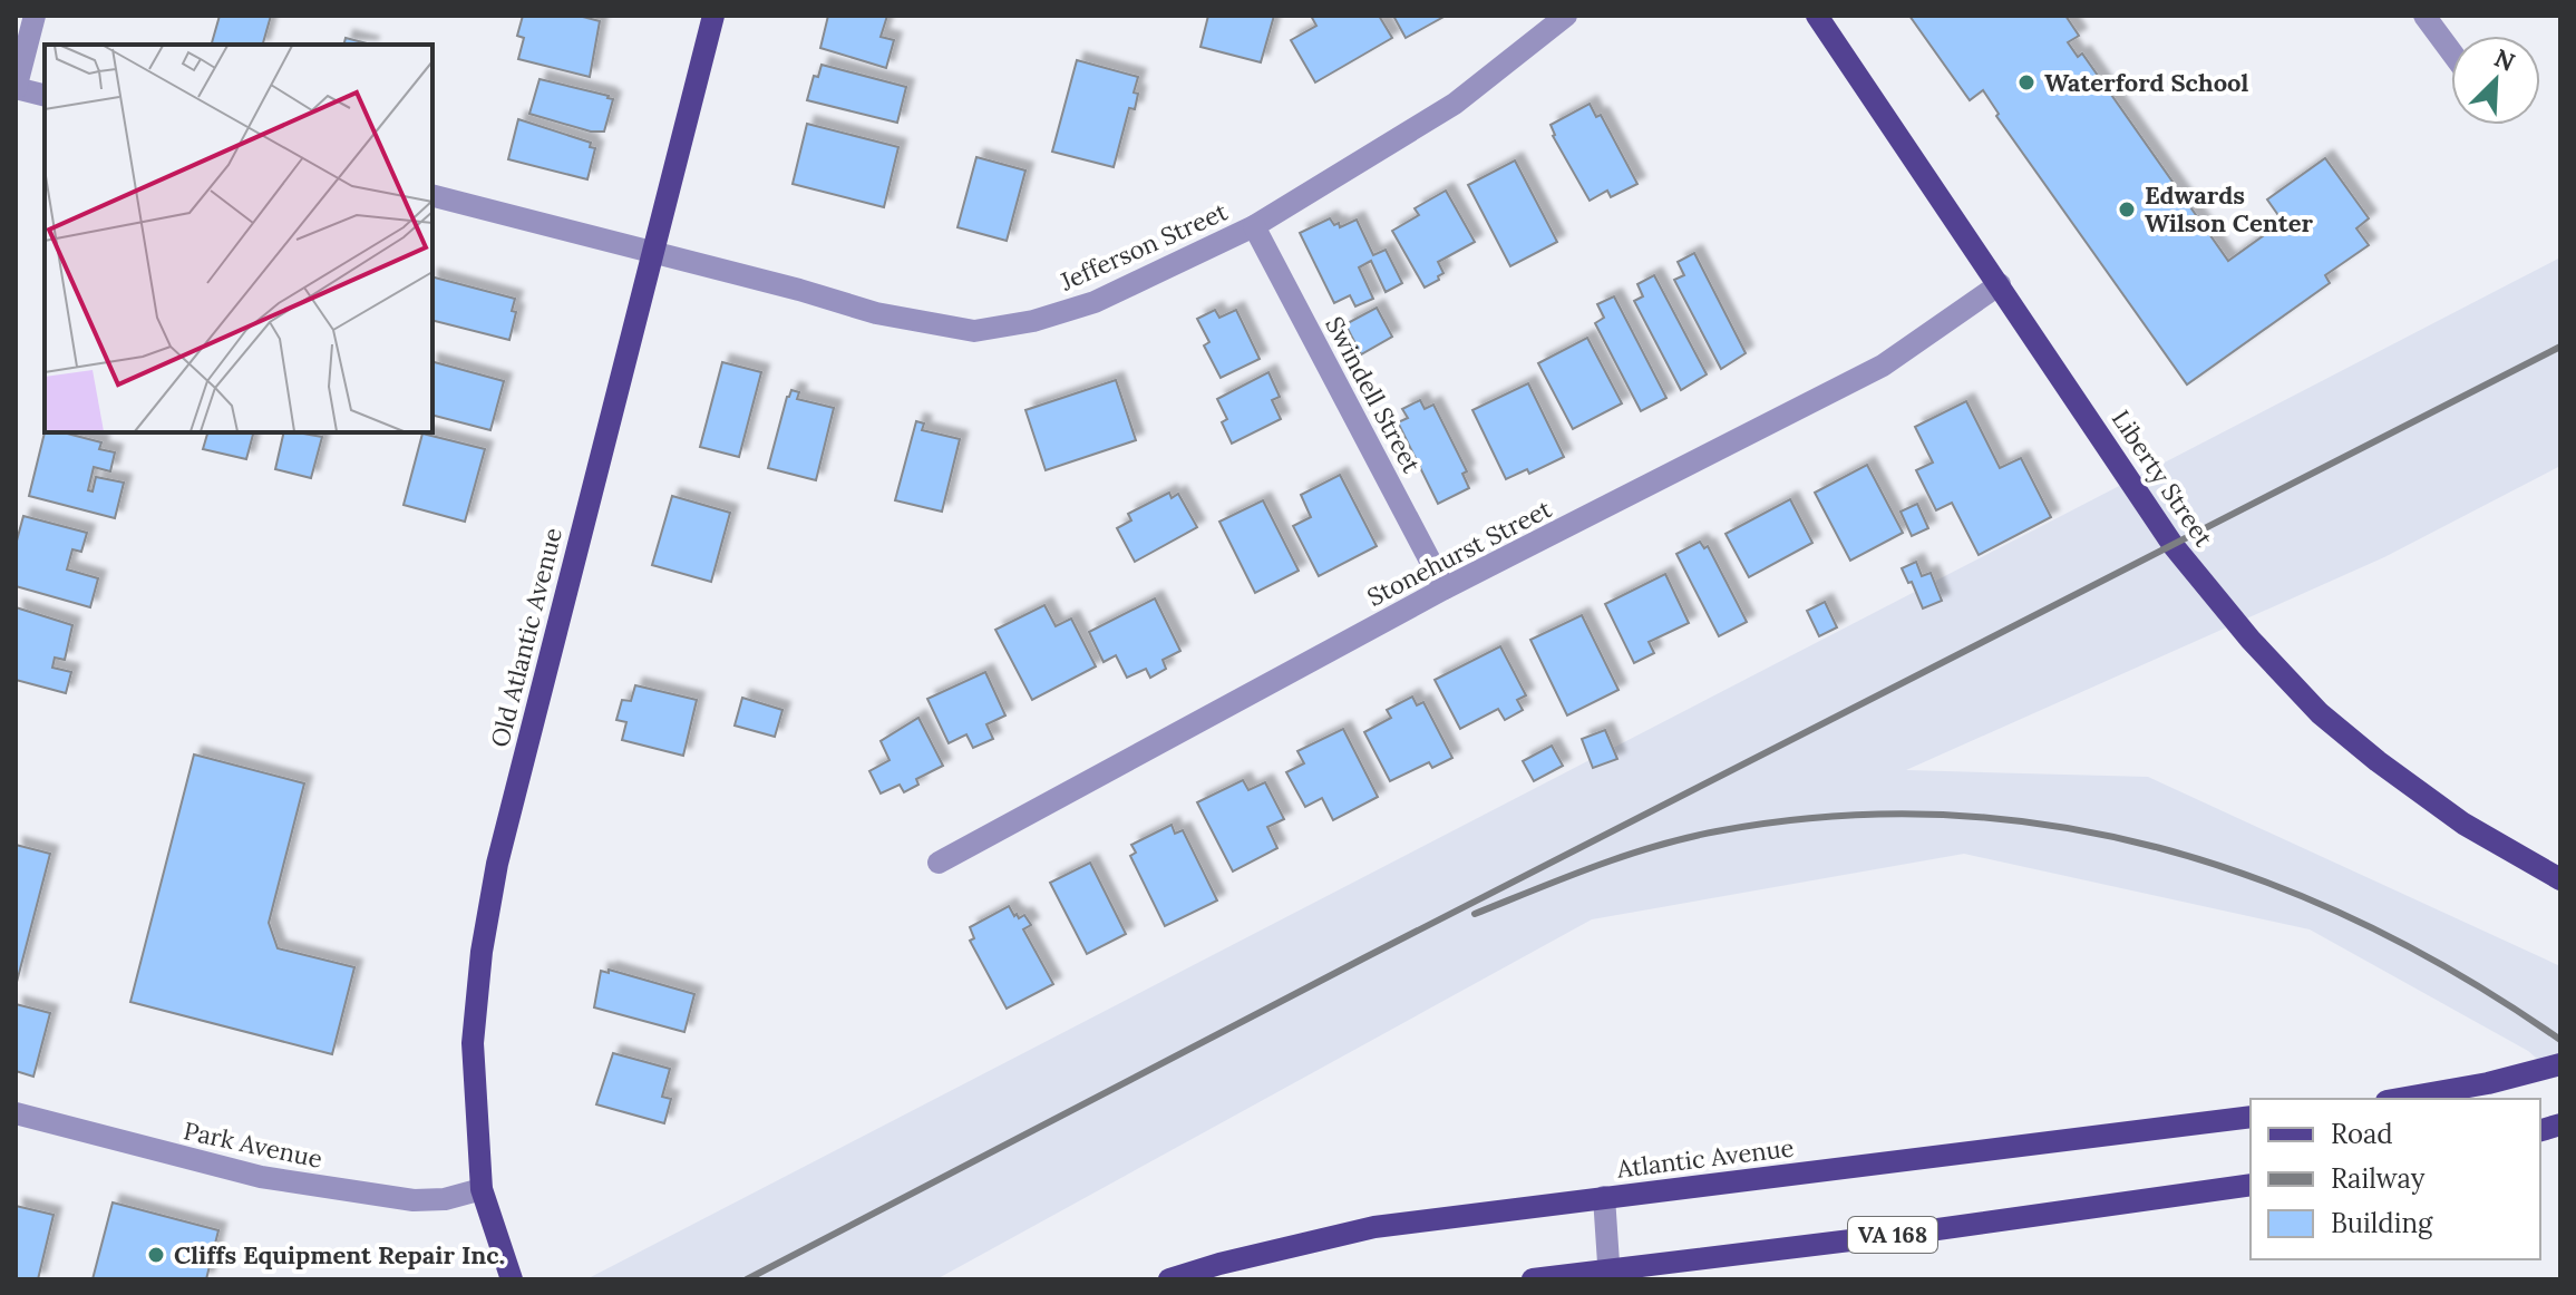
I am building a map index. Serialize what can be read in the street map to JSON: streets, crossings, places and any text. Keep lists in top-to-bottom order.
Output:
{
  "streets": {
    "main road": [
      "Liberty Street",
      "Old Atlantic Avenue",
      "Atlantic Avenue",
      "VA 168"
    ],
    "street": [
      "Jefferson Street",
      "Swindell Street",
      "Stonehurst Street",
      "Park Avenue"
    ]
  },
  "crossings": [
    ["Jefferson Street", "Swindell Street"],
    ["Jefferson Street", "Old Atlantic Avenue"],
    ["Swindell Street", "Stonehurst Street"],
    ["Liberty Street", "Stonehurst Street"],
    ["Old Atlantic Avenue", "Park Avenue"]
  ],
  "places": ["Waterford School", "Edwards Wilson Center", "Cliffs Equipment Repair Inc."],
  "legend": ["Road", "Railway", "Building"],
  "north": "top right"
}
